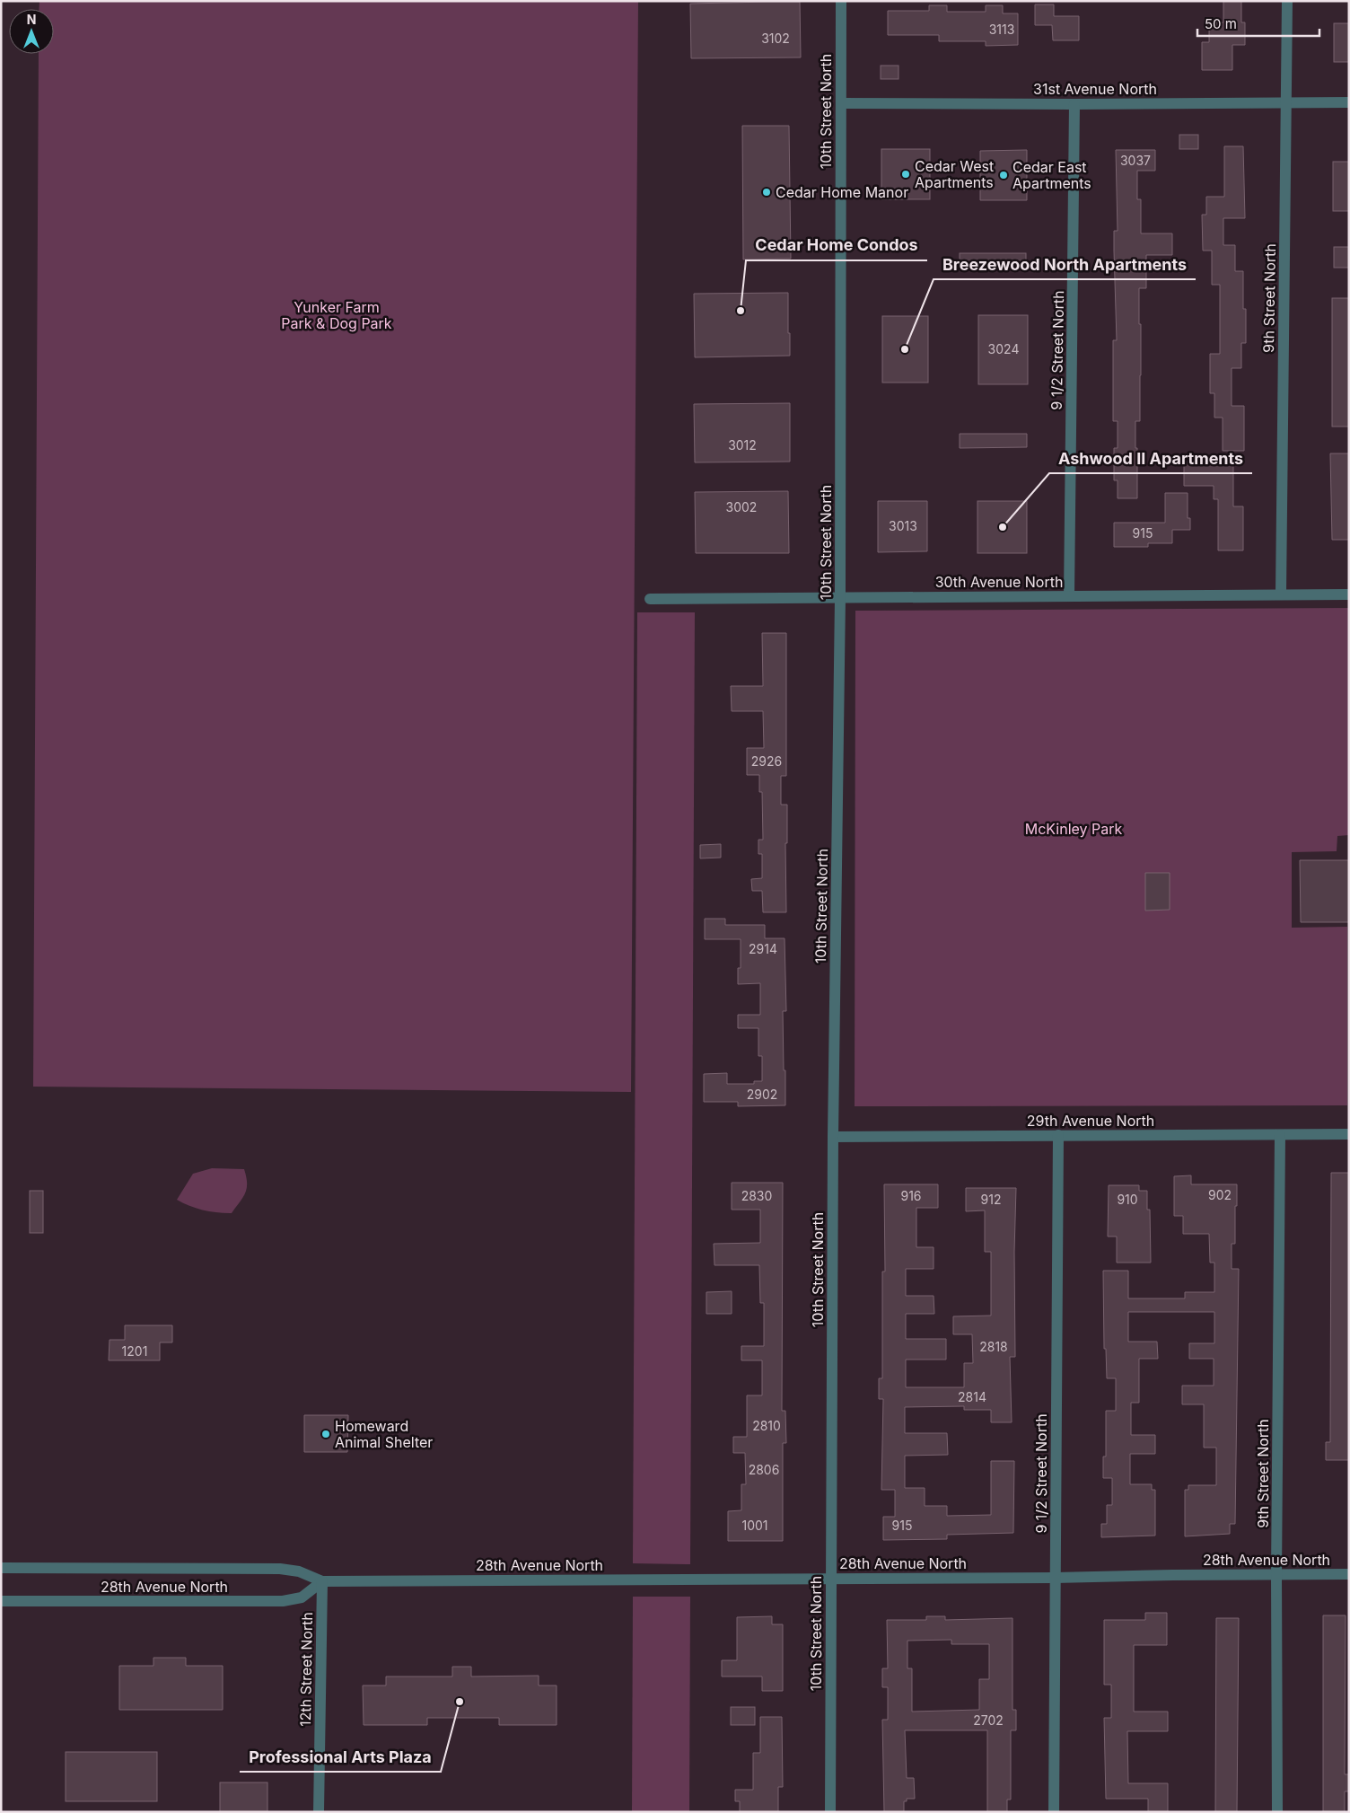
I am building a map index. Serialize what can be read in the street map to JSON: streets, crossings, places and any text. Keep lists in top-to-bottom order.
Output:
{
  "streets": {
    "street": [
      "31st Avenue North",
      "10th Street North",
      "9th Street North",
      "9 1/2 Street North",
      "30th Avenue North",
      "29th Avenue North",
      "28th Avenue North",
      "12th Street North"
    ]
  },
  "crossings": [
    ["31st Avenue North", "10th Street North"],
    ["31st Avenue North", "9th Street North"],
    ["31st Avenue North", "9 1/2 Street North"],
    ["10th Street North", "30th Avenue North"],
    ["10th Street North", "29th Avenue North"],
    ["10th Street North", "28th Avenue North"],
    ["9th Street North", "30th Avenue North"],
    ["9th Street North", "29th Avenue North"],
    ["9th Street North", "28th Avenue North"],
    ["9 1/2 Street North", "30th Avenue North"],
    ["9 1/2 Street North", "29th Avenue North"],
    ["9 1/2 Street North", "28th Avenue North"],
    ["28th Avenue North", "12th Street North"]
  ],
  "parks": ["Yunker Farm Park & Dog Park", "McKinley Park"],
  "places": [
    "Cedar West Apartments",
    "Cedar East Apartments",
    "Cedar Home Manor",
    "Cedar Home Condos",
    "Breezewood North Apartments",
    "Ashwood II Apartments",
    "Homeward Animal Shelter",
    "Professional Arts Plaza"
  ],
  "house_numbers": [
    "3113",
    "3102",
    "3037",
    "3024",
    "3012",
    "3002",
    "3013",
    "915",
    "2926",
    "2914",
    "2902",
    "902",
    "2830",
    "916",
    "912",
    "910",
    "2818",
    "1201",
    "2814",
    "2810",
    "2806",
    "1001",
    "915",
    "2702"
  ],
  "scale_bar": "50 m",
  "north": "top"
}
